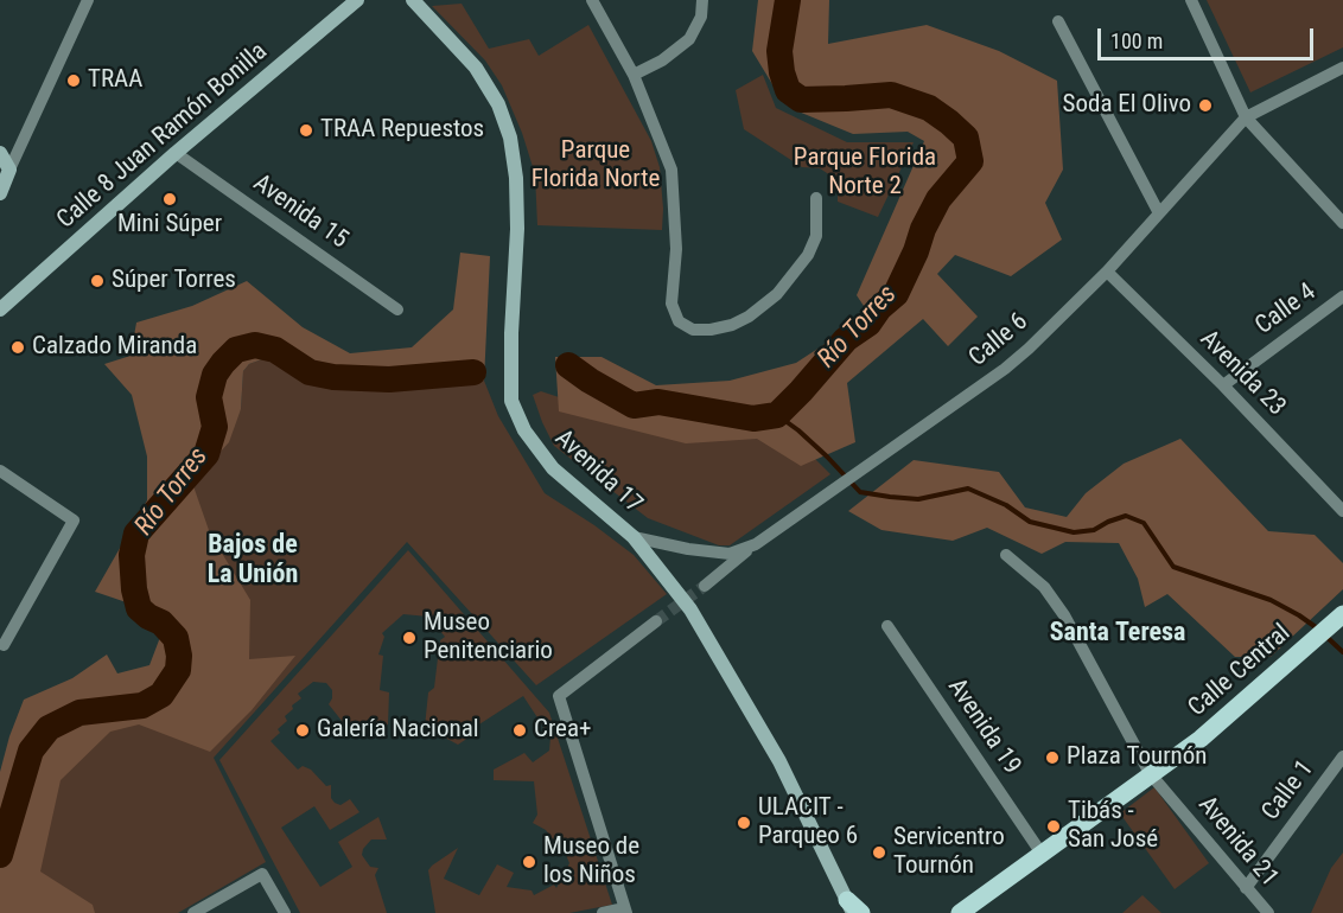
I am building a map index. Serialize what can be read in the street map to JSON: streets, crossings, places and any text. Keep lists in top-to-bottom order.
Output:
{
  "streets": {
    "main road": ["Calle 8 Juan Ramón Bonilla", "Avenida 17", "Calle Central"],
    "street": [
      "Avenida 15",
      "Calle 4",
      "Calle 6",
      "Avenida 23",
      "Avenida 19",
      "Calle 1",
      "Avenida 21"
    ]
  },
  "crossings": [
    ["Calle 8 Juan Ramón Bonilla", "Avenida 15"],
    ["Calle 4", "Avenida 23"],
    ["Calle 6", "Avenida 23"],
    ["Calle 6", "Avenida 17"],
    ["Calle Central", "Avenida 19"],
    ["Calle Central", "Avenida 21"],
    ["Calle 1", "Avenida 21"]
  ],
  "districts": ["Bajos de La Unión", "Santa Teresa"],
  "water": ["Río Torres"],
  "parks": ["Parque Florida Norte", "Parque Florida Norte 2"],
  "places": [
    "TRAA",
    "Soda El Olivo",
    "TRAA Repuestos",
    "Mini Súper",
    "Súper Torres",
    "Calzado Miranda",
    "Museo Penitenciario",
    "Galería Nacional",
    "Crea+",
    "Plaza Tournón",
    "ULACIT - Parqueo 6",
    "Tibás - San José",
    "Servicentro Tournón",
    "Museo de los Niños"
  ],
  "scale_bar": "100 m"
}
